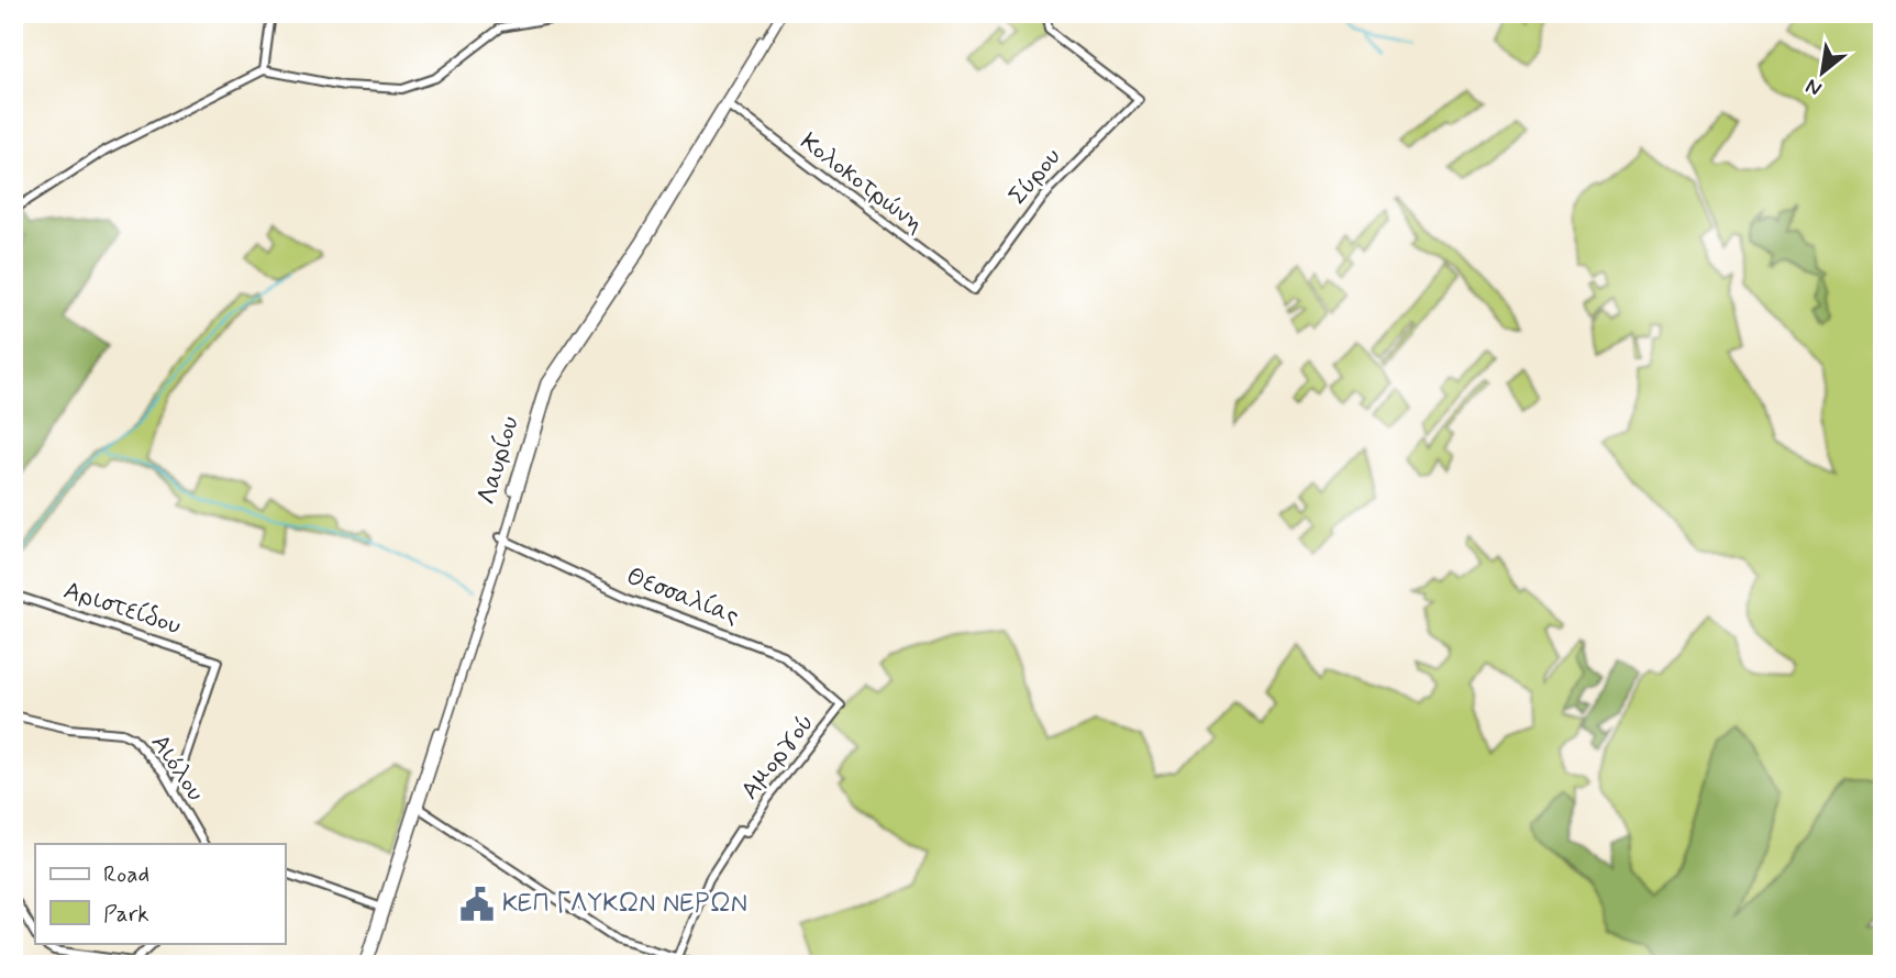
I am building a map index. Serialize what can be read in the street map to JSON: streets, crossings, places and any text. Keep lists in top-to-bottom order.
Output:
{
  "streets": {
    "main road": ["Λαυρίου"],
    "street": [
      "Σύρου",
      "Κολοκοτρώνη",
      "Θεσσαλίας",
      "Αριστείδου",
      "Αμοργού",
      "Αιόλου"
    ]
  },
  "crossings": [
    ["Σύρου", "Κολοκοτρώνη"],
    ["Κολοκοτρώνη", "Λαυρίου"],
    ["Λαυρίου", "Θεσσαλίας"],
    ["Θεσσαλίας", "Αμοργού"],
    ["Αριστείδου", "Αιόλου"]
  ],
  "places": {
    "public building": ["ΚΕΠ ΓΛΥΚΩΝ ΝΕΡΩΝ"]
  },
  "legend": ["Road", "Park"],
  "north": "bottom left"
}
